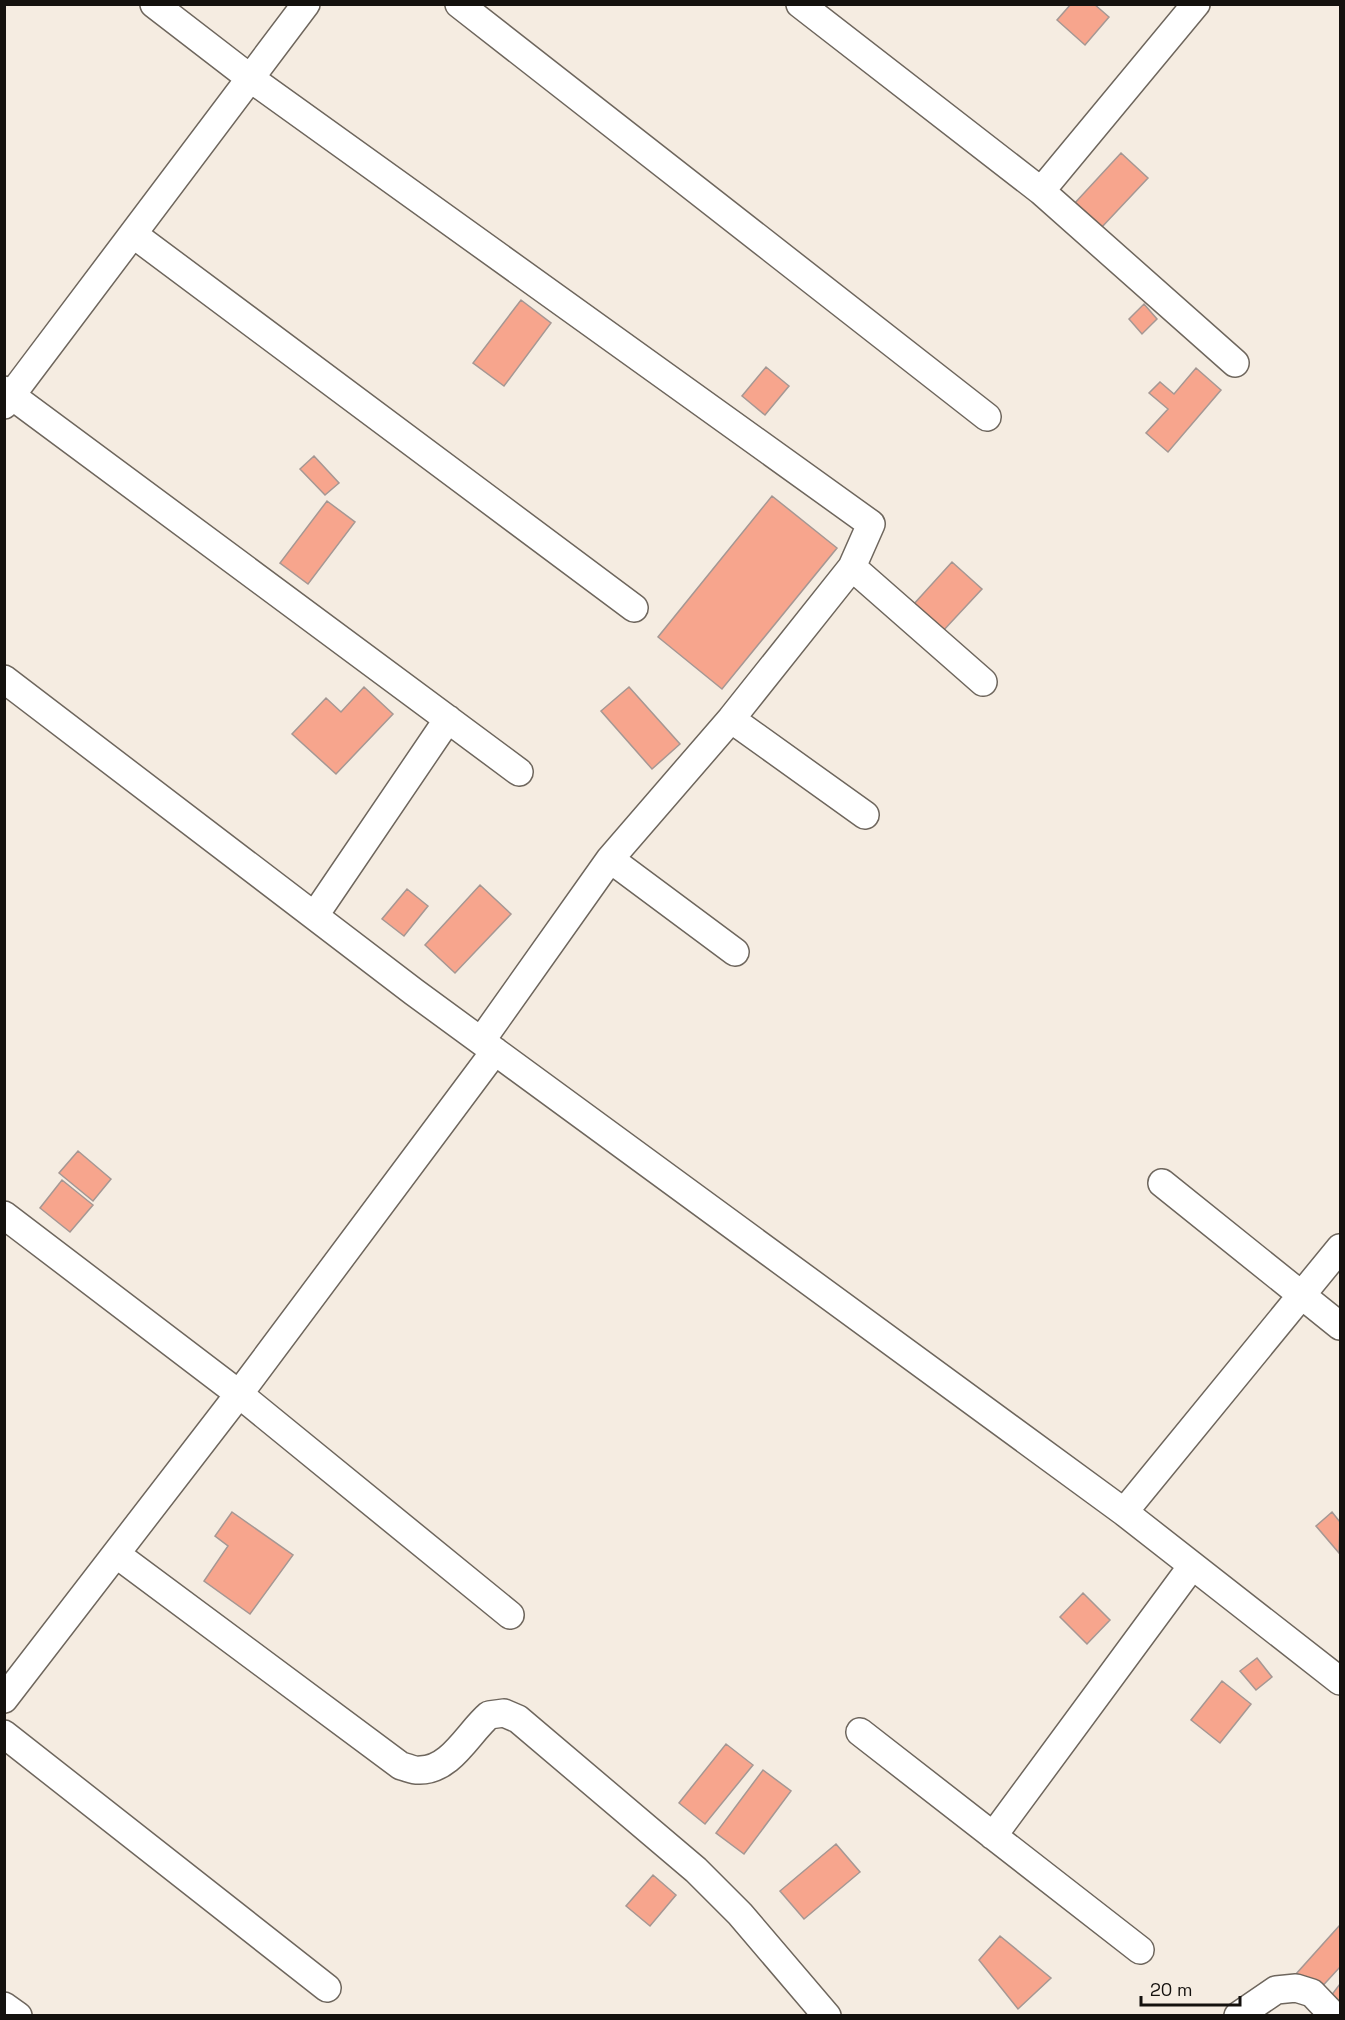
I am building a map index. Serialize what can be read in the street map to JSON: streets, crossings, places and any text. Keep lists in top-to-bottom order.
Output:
{
  "scale_bar": "20 m"
}
